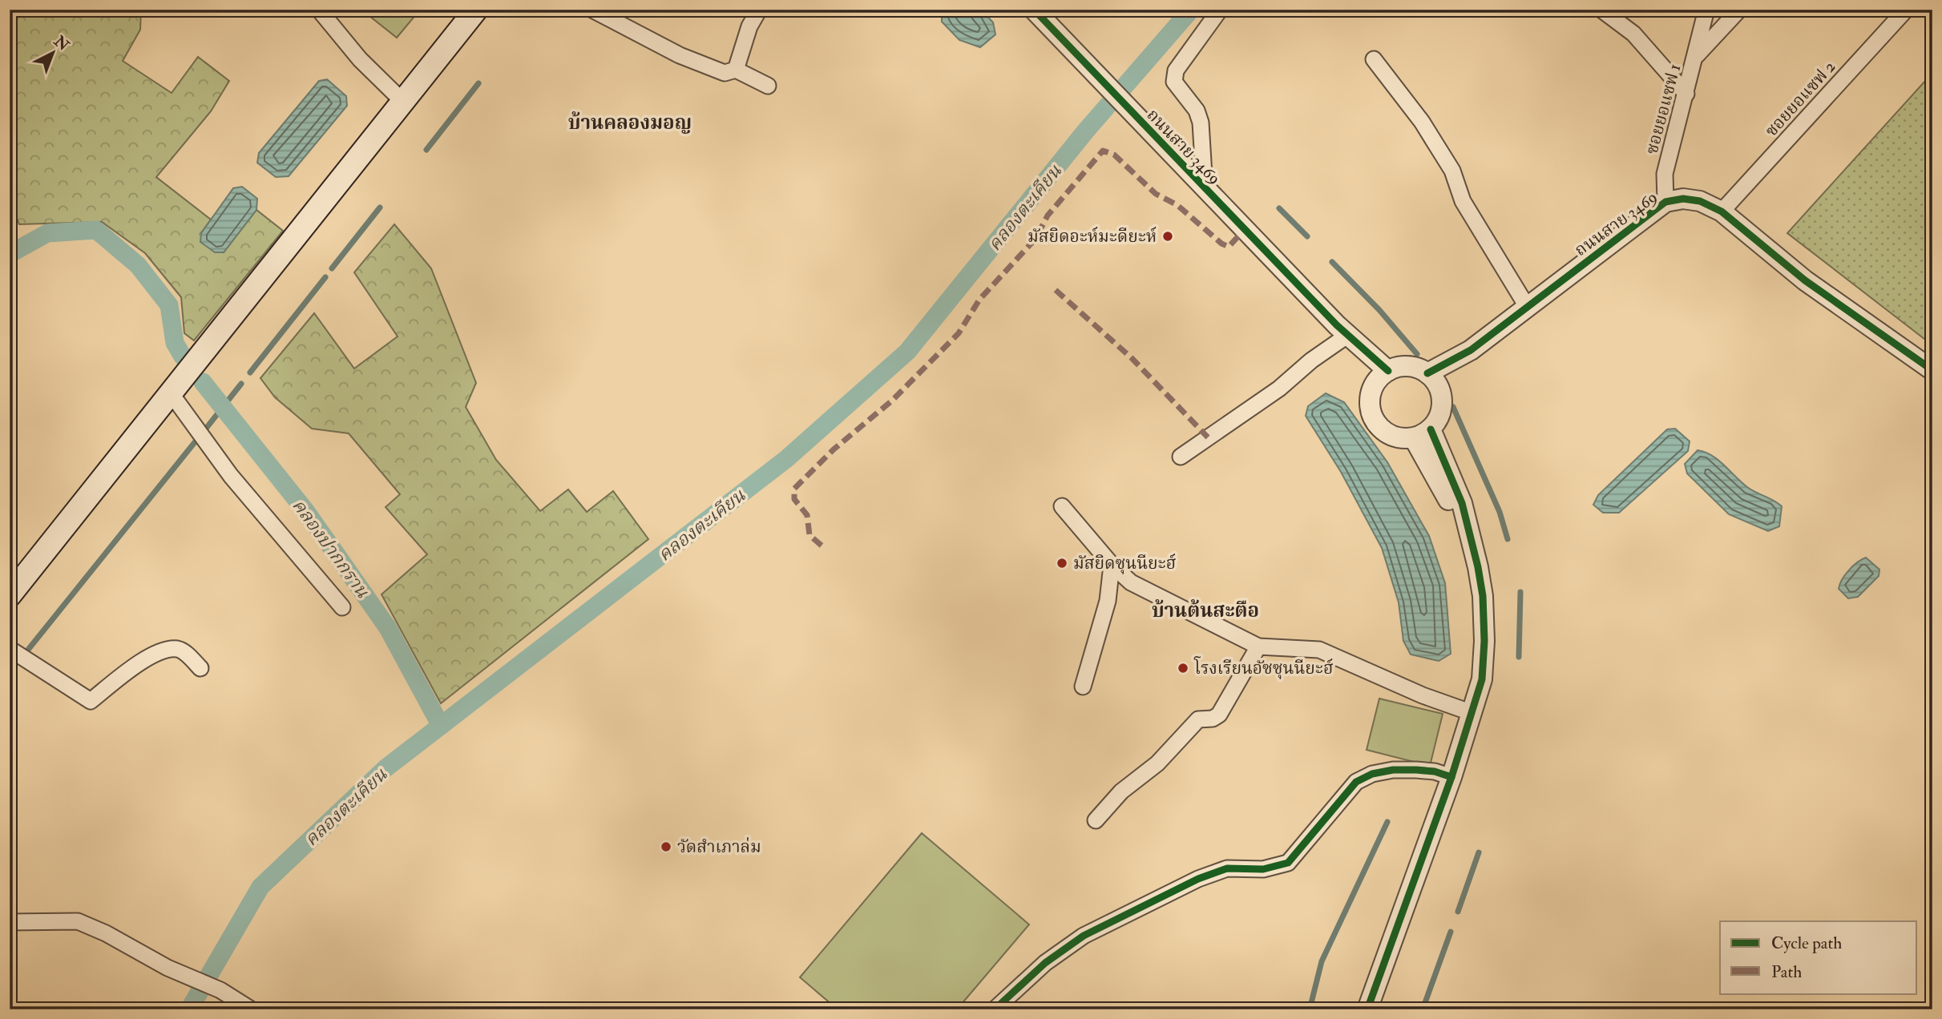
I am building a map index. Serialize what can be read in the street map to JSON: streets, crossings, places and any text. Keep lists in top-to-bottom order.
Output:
{
  "streets": {
    "street": ["ซอยยอแซฟ 2", "ซอยยอแซฟ 1", "ถนนสาย 3469"]
  },
  "crossings": [
    ["ซอยยอแซฟ 2", "ถนนสาย 3469"],
    ["ซอยยอแซฟ 1", "ถนนสาย 3469"]
  ],
  "districts": ["บ้านคลองมอญ", "บ้านต้นสะตือ"],
  "water": ["คลองตะเคียน", "คลองปากกราน"],
  "places": [
    "มัสยิดอะห์มะดียะห์",
    "มัสยิดซุนนียะฮ์",
    "โรงเรียนอัซซุนนียะฮ์",
    "วัดสำเภาล่ม"
  ],
  "legend": ["Cycle path", "Path"],
  "north": "top right"
}
